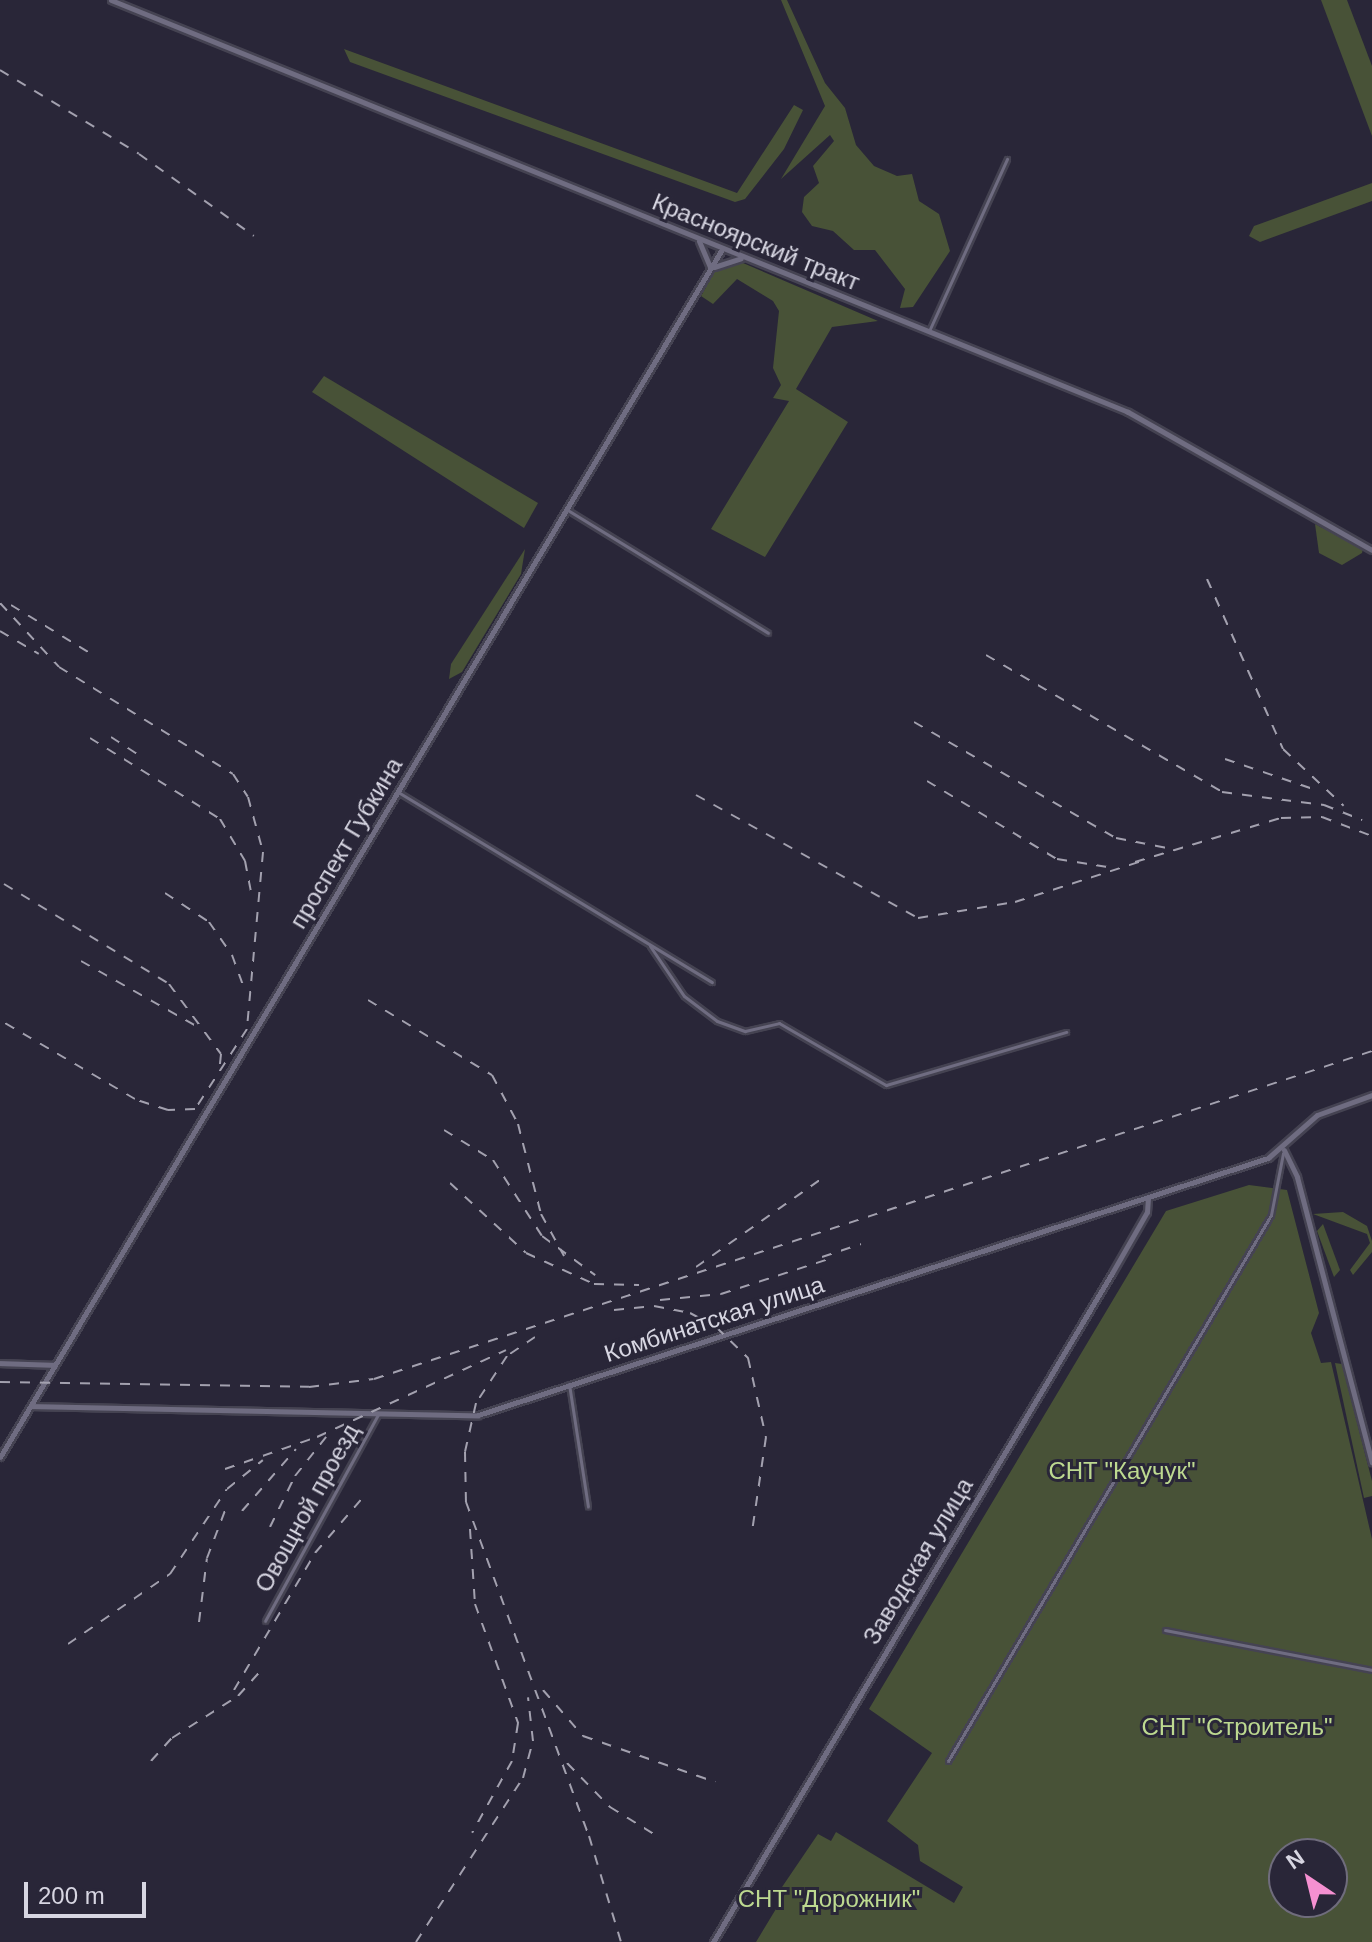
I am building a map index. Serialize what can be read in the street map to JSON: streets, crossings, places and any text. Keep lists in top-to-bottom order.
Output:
{
  "streets": {
    "main road": [
      "Красноярский тракт",
      "проспект Губкина",
      "Комбинатская улица",
      "Заводская улица"
    ],
    "street": ["Овощной проезд"]
  },
  "crossings": [
    ["Красноярский тракт", "проспект Губкина"],
    ["проспект Губкина", "Комбинатская улица"],
    ["Комбинатская улица", "Овощной проезд"],
    ["Комбинатская улица", "Заводская улица"]
  ],
  "parks": ["СНТ \"Каучук\"", "СНТ \"Строитель\"", "СНТ \"Дорожник\""],
  "scale_bar": "200 m",
  "north": "top left"
}
